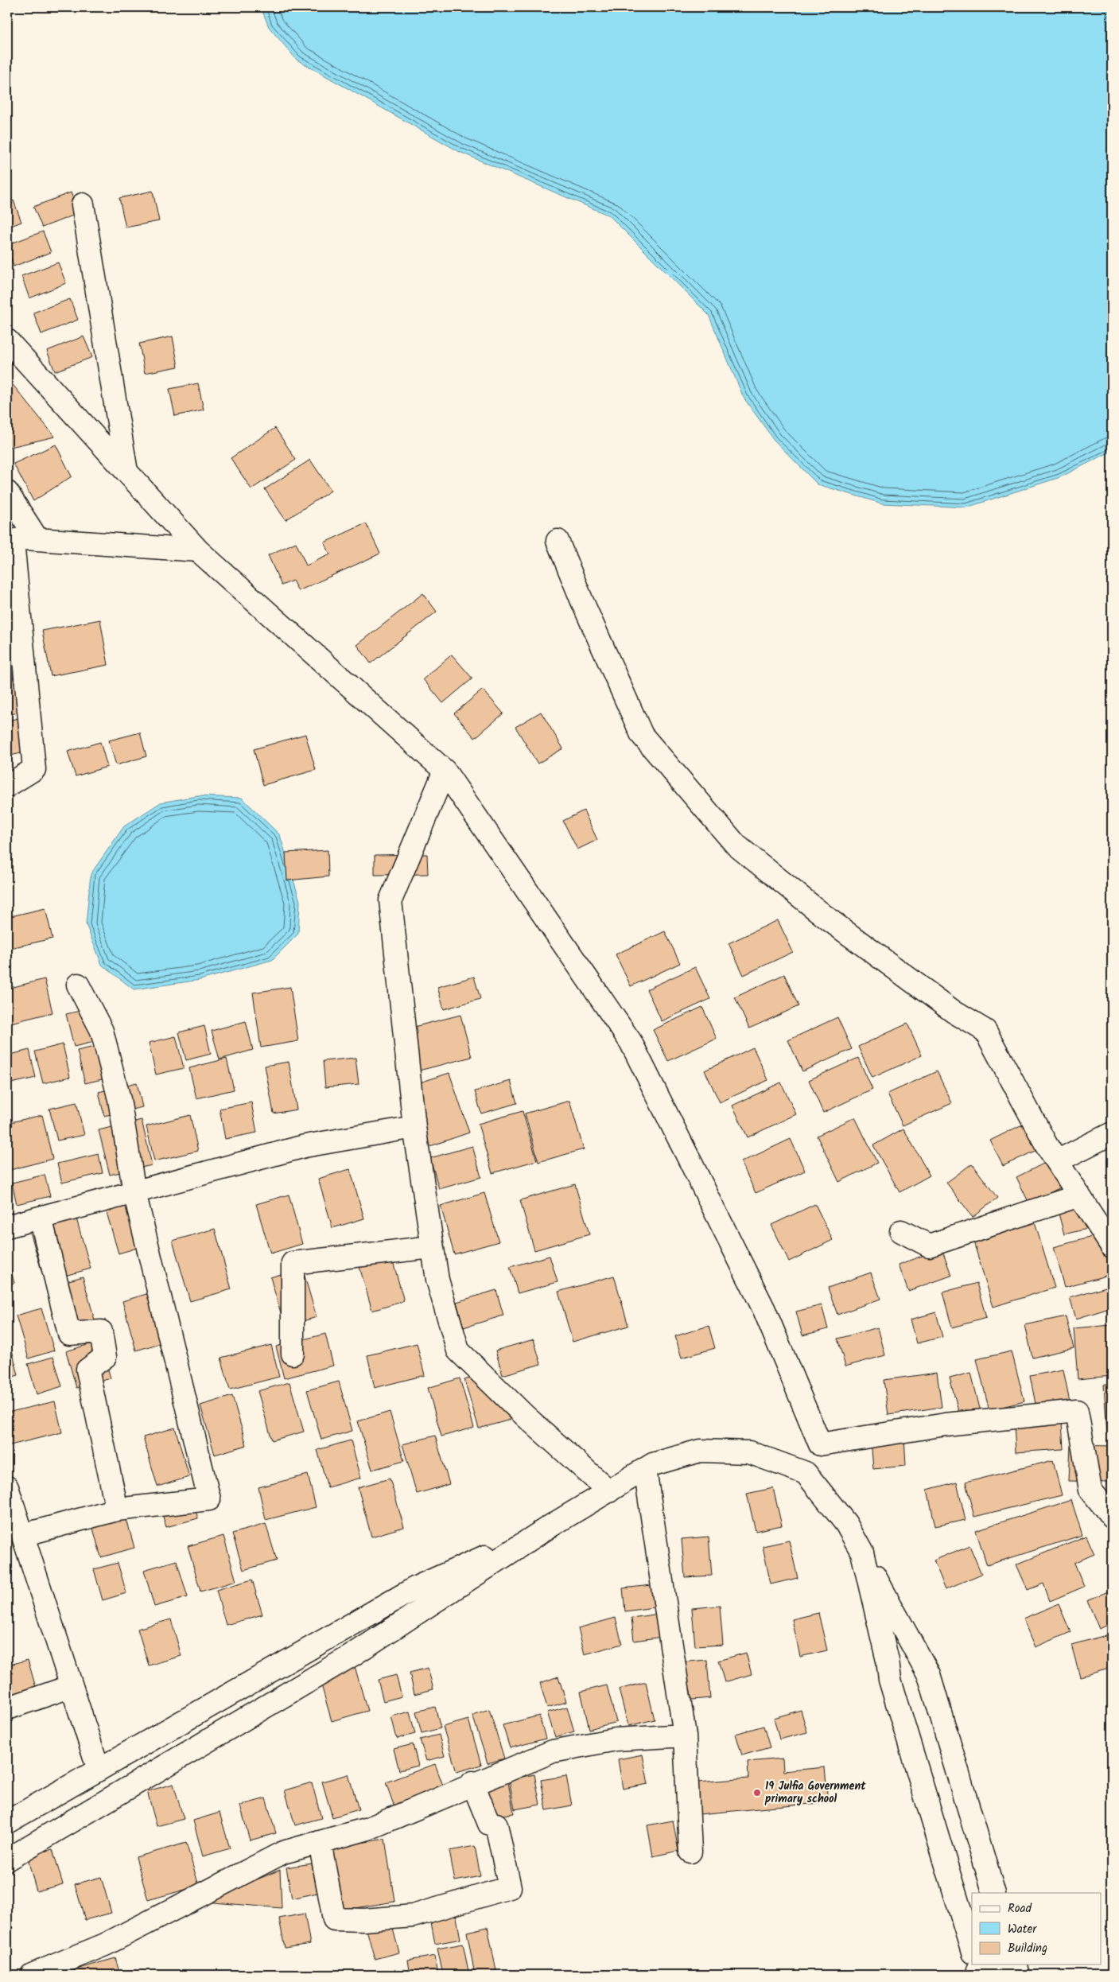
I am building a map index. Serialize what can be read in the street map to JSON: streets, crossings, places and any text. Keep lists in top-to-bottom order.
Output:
{
  "places": ["19 Julfia Government primary school"],
  "legend": ["Road", "Water", "Building"]
}
